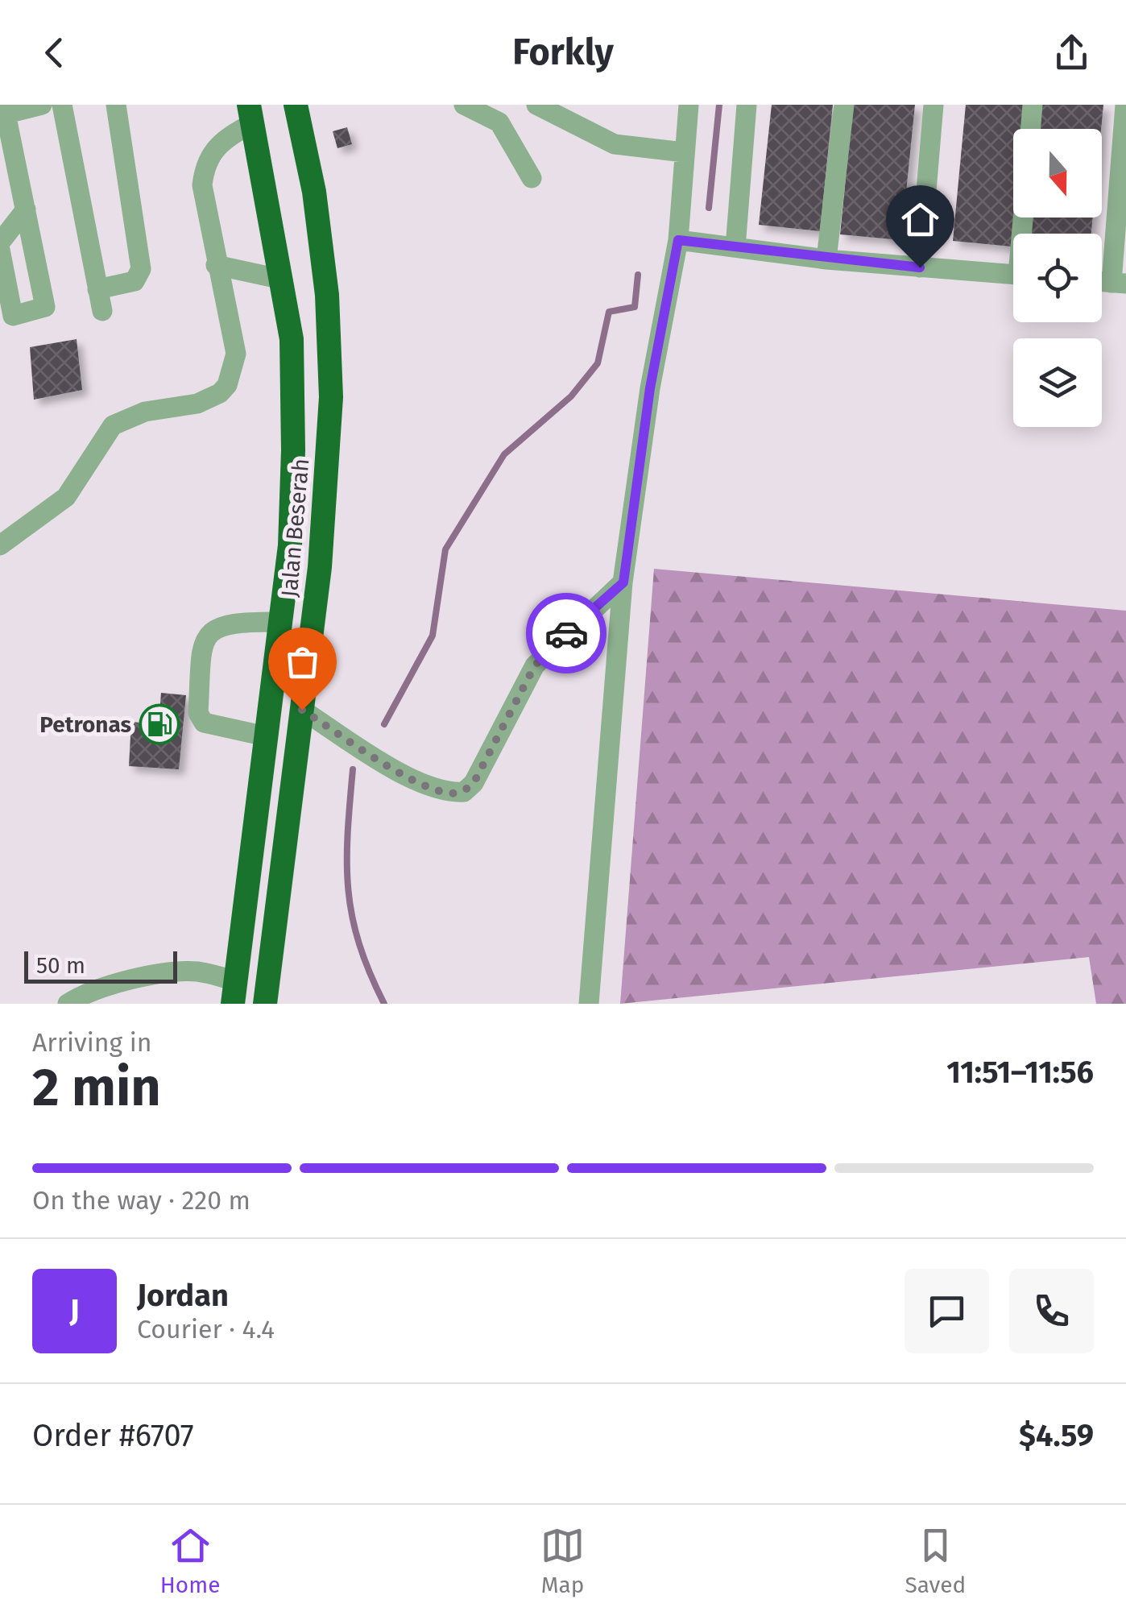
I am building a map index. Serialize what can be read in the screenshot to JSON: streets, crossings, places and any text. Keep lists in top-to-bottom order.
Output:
{
  "streets": {
    "highway": ["Jalan Beserah"]
  },
  "places": {
    "fuel station": ["Petronas"]
  },
  "scale_bar": "50 m",
  "north": "bottom",
  "page": {
    "header": "Forkly",
    "scale": "50 m",
    "heading": ["2 min", "Arriving in", "11:51–11:56"],
    "panel": [
      "Jordan",
      "Courier · 4.4",
      "Order #6707",
      "$4.59"
    ],
    "bar": "On the way · 220 m",
    "round": "J",
    "tabs": ["Home", "Map", "Saved"]
  }
}
